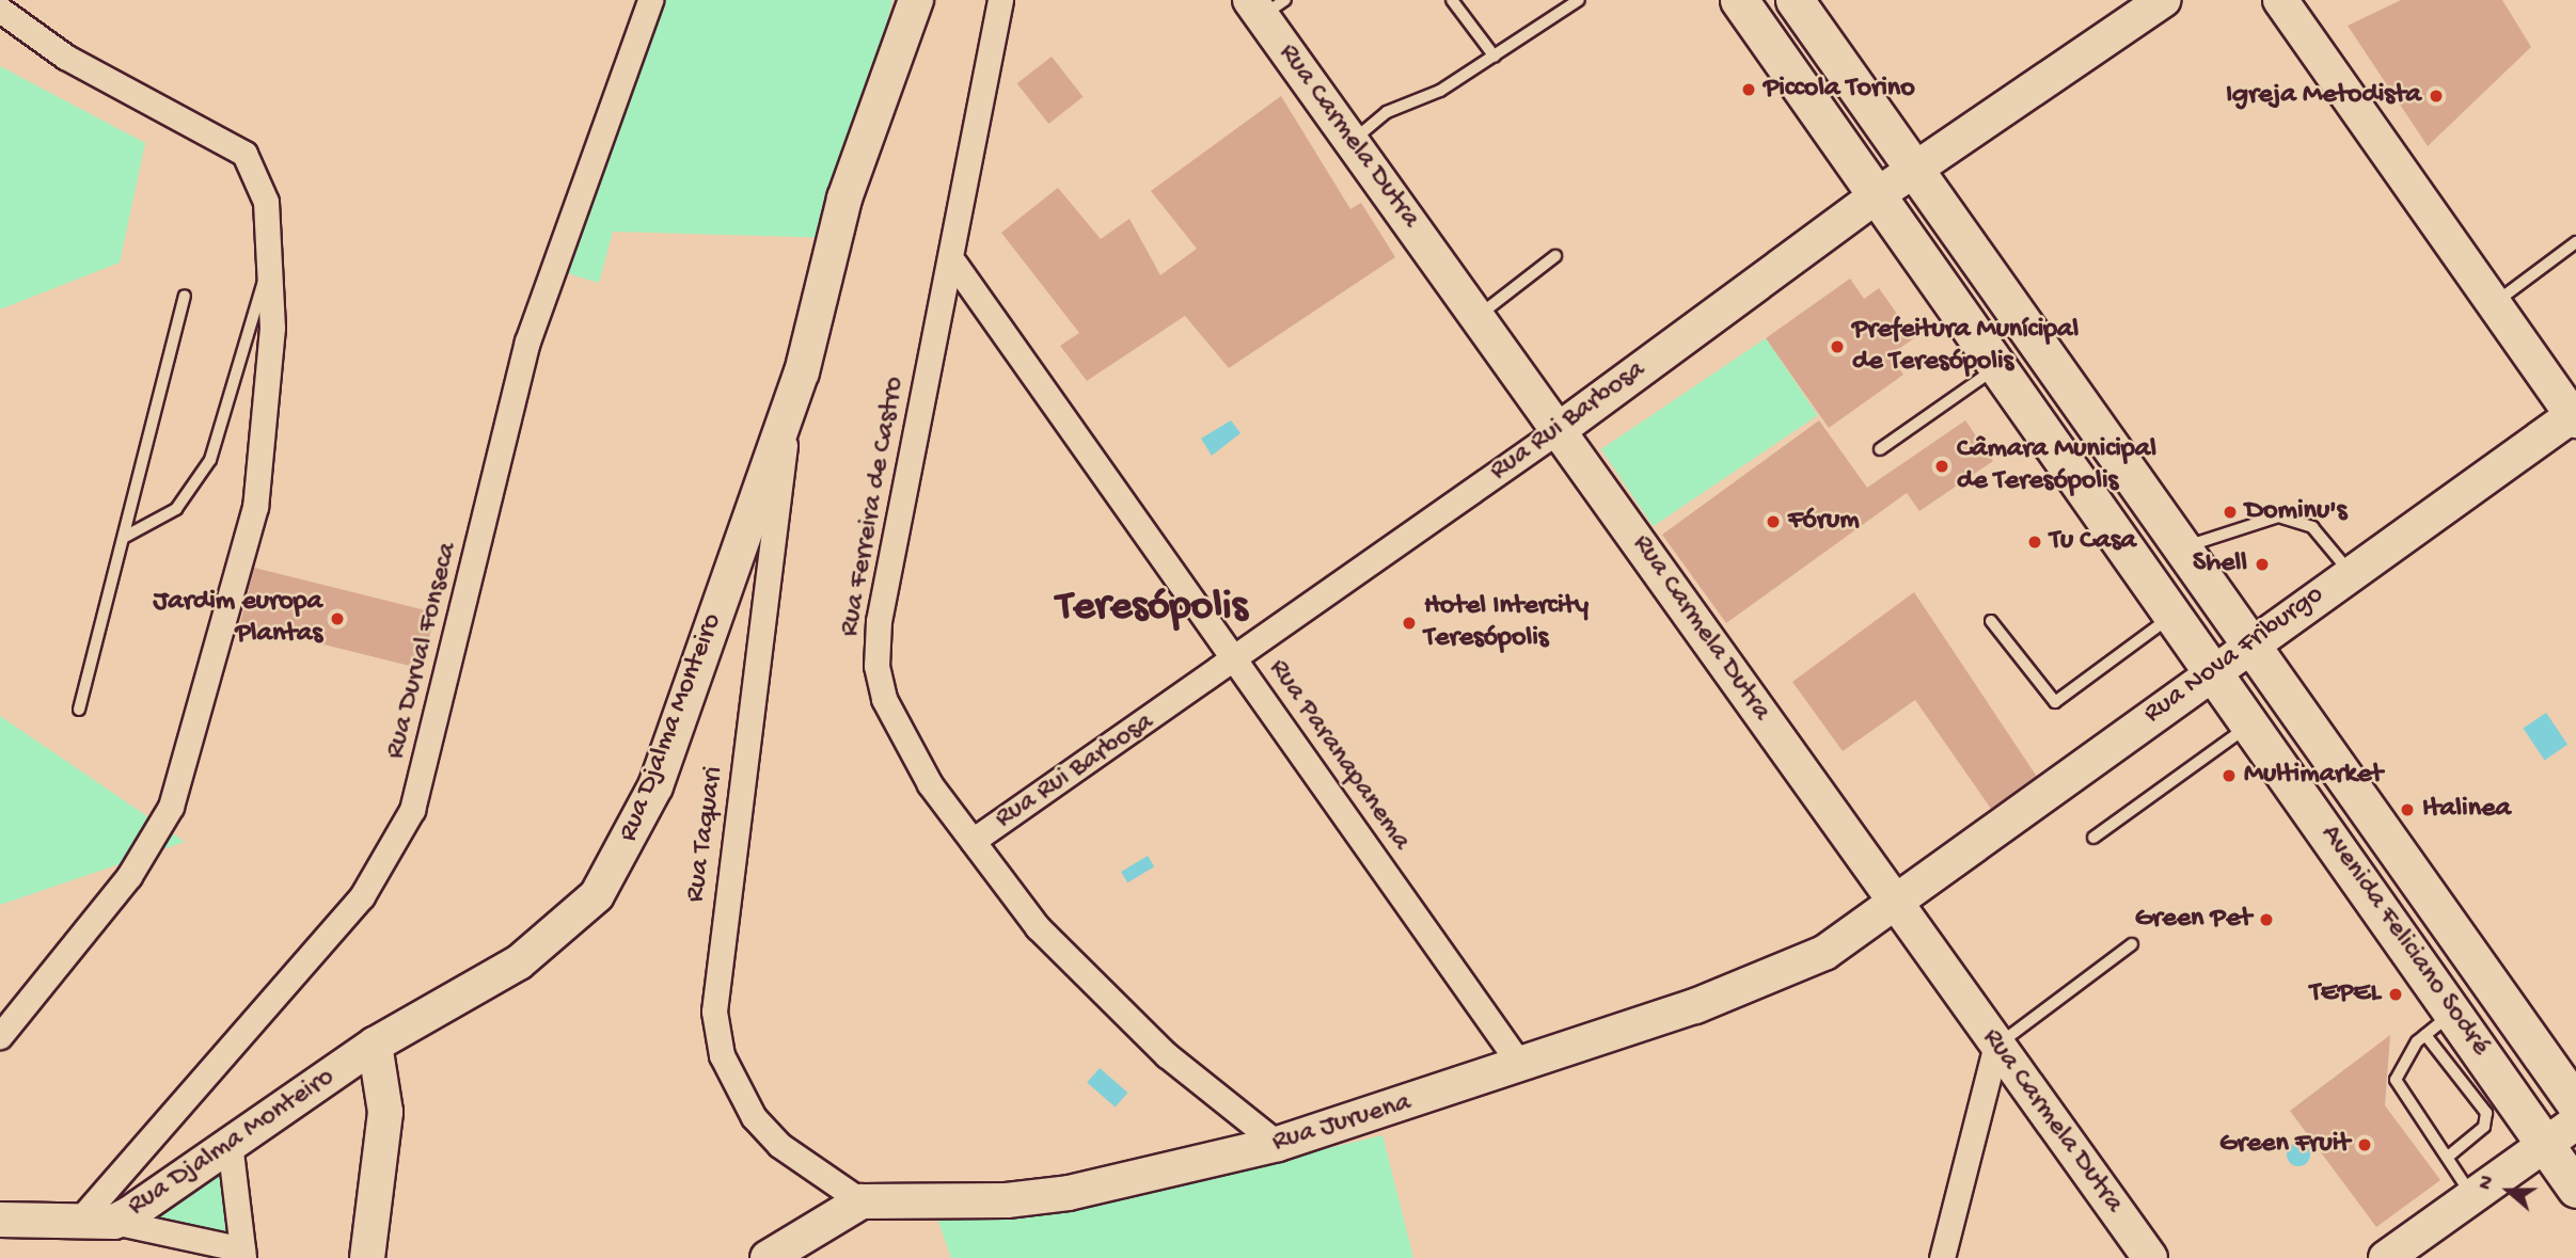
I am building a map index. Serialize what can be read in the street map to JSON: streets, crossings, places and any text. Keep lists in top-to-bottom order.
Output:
{
  "streets": {
    "main road": ["Avenida Feliciano Sodré"],
    "street": [
      "Rua Carmela Dutra",
      "Rua Rui Barbosa",
      "Rua Ferreira de Castro",
      "Rua Durval Fonseca",
      "Rua Nova Friburgo",
      "Rua Djalma Monteiro",
      "Rua Paranapanema",
      "Rua Taquari",
      "Rua Juruena"
    ]
  },
  "crossings": [
    ["Rua Carmela Dutra", "Rua Rui Barbosa"],
    ["Rua Carmela Dutra", "Rua Nova Friburgo"],
    ["Rua Carmela Dutra", "Rua Juruena"],
    ["Rua Rui Barbosa", "Rua Ferreira de Castro"],
    ["Rua Rui Barbosa", "Rua Paranapanema"],
    ["Rua Rui Barbosa", "Avenida Feliciano Sodré"],
    ["Rua Ferreira de Castro", "Rua Paranapanema"],
    ["Rua Ferreira de Castro", "Rua Juruena"],
    ["Rua Nova Friburgo", "Avenida Feliciano Sodré"],
    ["Rua Nova Friburgo", "Rua Juruena"],
    ["Rua Djalma Monteiro", "Rua Taquari"],
    ["Rua Paranapanema", "Rua Juruena"],
    ["Rua Taquari", "Rua Juruena"]
  ],
  "districts": ["Teresópolis"],
  "places": [
    "Piccola Torino",
    "Igreja Metodista",
    "Prefeitura Munícipal de Teresópolis",
    "Câmara Municipal de Teresópolis",
    "Dominu's",
    "Fórum",
    "Tu Casa",
    "Shell",
    "Jardim europa Plantas",
    "Hotel Intercity Teresópolis",
    "Multimarket",
    "Italinea",
    "Green Pet",
    "TEPEL",
    "Green Fruit"
  ],
  "north": "left"
}
